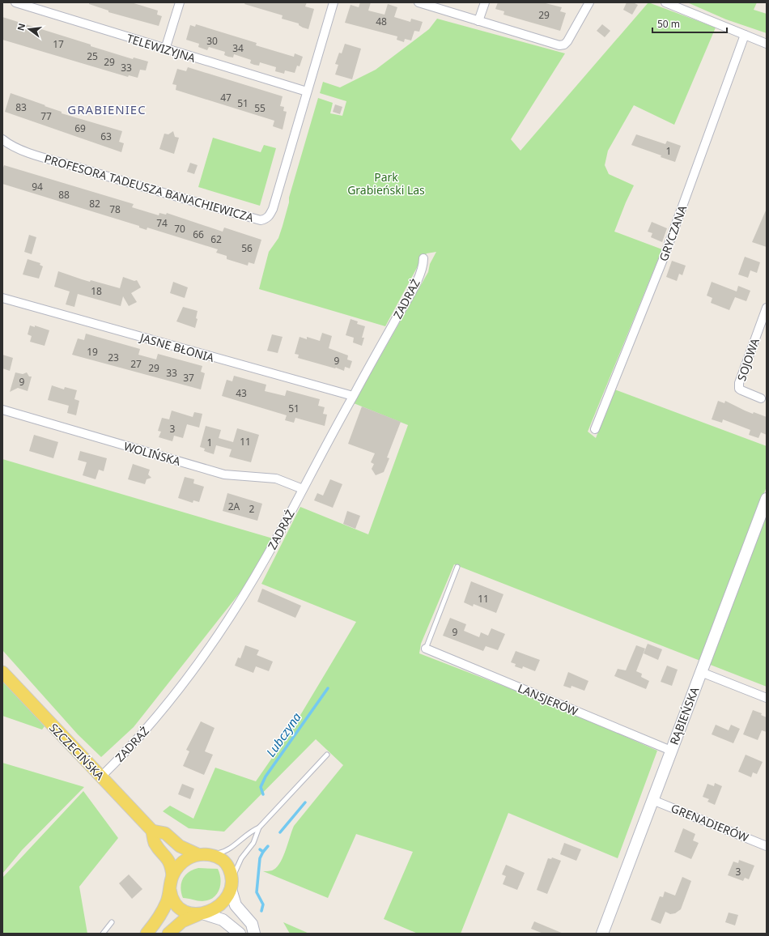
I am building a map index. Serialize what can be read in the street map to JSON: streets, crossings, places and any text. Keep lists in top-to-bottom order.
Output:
{
  "streets": {
    "main road": ["SZCZECIŃSKA"],
    "street": [
      "TELEWIZYJNA",
      "PROFESORA TADEUSZA BANACHIEWICZA",
      "GRYCZANA",
      "ZADRAŻ",
      "JASNE BŁONIA",
      "SOJOWA",
      "WOLIŃSKA",
      "LANSJERÓW",
      "RĄBIEŃSKA",
      "GRENADIERÓW"
    ]
  },
  "crossings": [
    ["TELEWIZYJNA", "PROFESORA TADEUSZA BANACHIEWICZA"],
    ["ZADRAŻ", "JASNE BŁONIA"],
    ["ZADRAŻ", "WOLIŃSKA"],
    ["ZADRAŻ", "SZCZECIŃSKA"],
    ["LANSJERÓW", "RĄBIEŃSKA"],
    ["RĄBIEŃSKA", "GRENADIERÓW"]
  ],
  "districts": ["GRABIENIEC"],
  "water": ["Lubczyna"],
  "parks": ["Park Grabieński Las"],
  "house_numbers": [
    "29",
    "48",
    "30",
    "17",
    "34",
    "25",
    "29",
    "33",
    "47",
    "51",
    "83",
    "55",
    "77",
    "69",
    "63",
    "1",
    "94",
    "88",
    "82",
    "78",
    "74",
    "70",
    "66",
    "62",
    "56",
    "18",
    "19",
    "23",
    "9",
    "27",
    "29",
    "33",
    "37",
    "9",
    "43",
    "51",
    "3",
    "11",
    "1",
    "2A",
    "2",
    "11",
    "9",
    "3"
  ],
  "scale_bar": "50 m",
  "north": "left"
}
